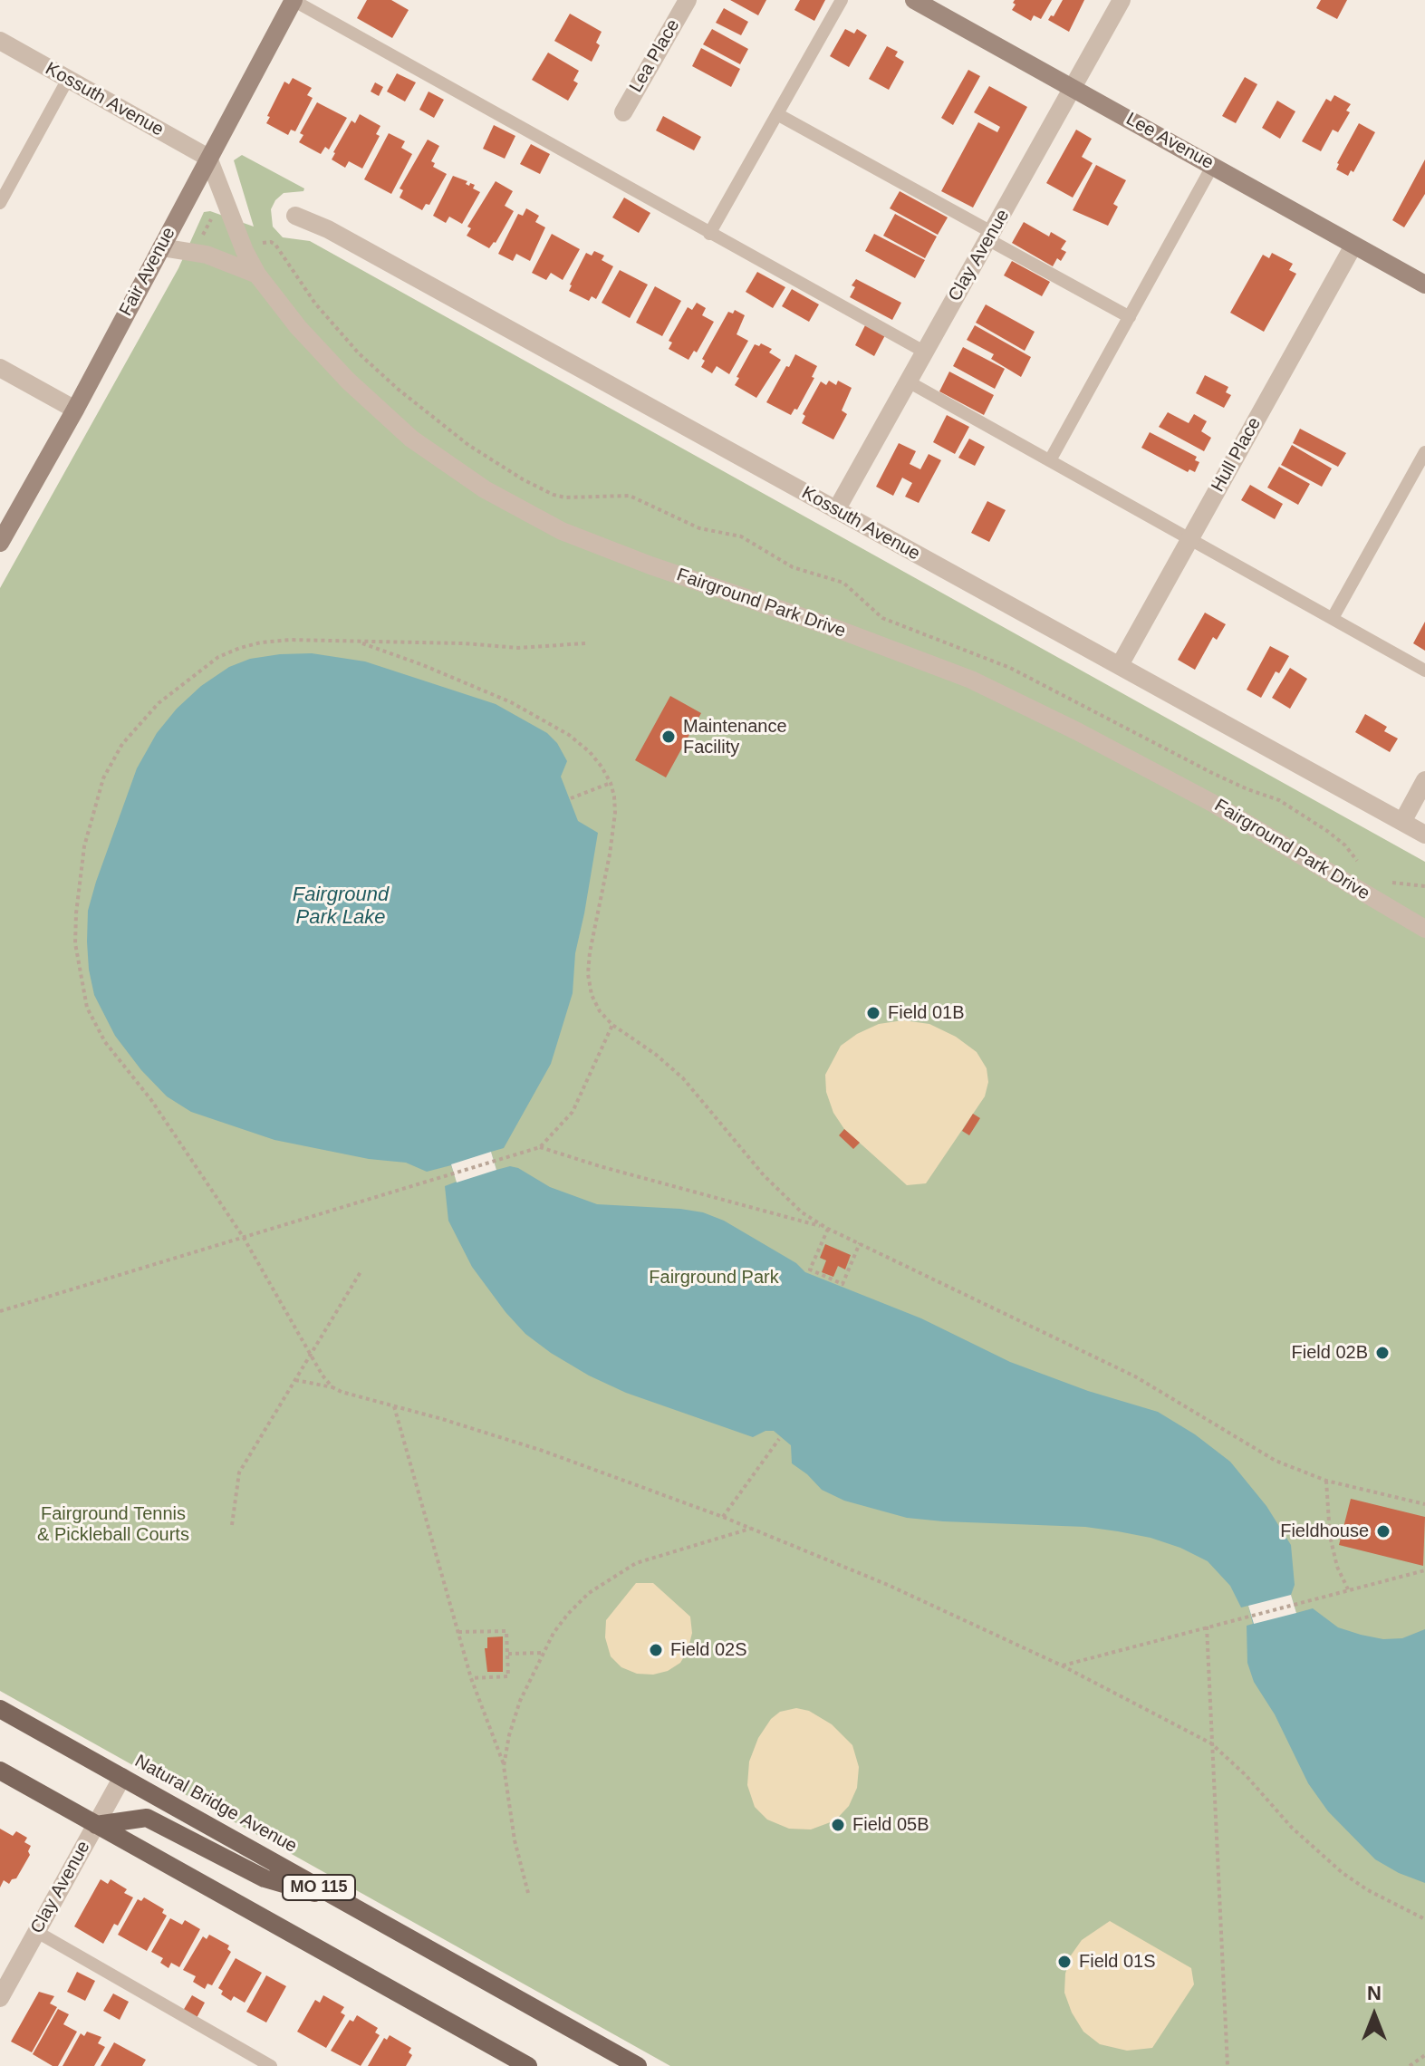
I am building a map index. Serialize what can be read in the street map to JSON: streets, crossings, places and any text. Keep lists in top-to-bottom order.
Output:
{
  "streets": {
    "main road": ["Natural Bridge Avenue", "MO 115"],
    "street": [
      "Lea Place",
      "Kossuth Avenue",
      "Lee Avenue",
      "Clay Avenue",
      "Fair Avenue",
      "Hull Place",
      "Fairground Park Drive"
    ]
  },
  "crossings": [
    ["Kossuth Avenue", "Clay Avenue"],
    ["Kossuth Avenue", "Fair Avenue"],
    ["Kossuth Avenue", "Hull Place"],
    ["Kossuth Avenue", "Fairground Park Drive"],
    ["Lee Avenue", "Clay Avenue"],
    ["Lee Avenue", "Hull Place"],
    ["Clay Avenue", "Natural Bridge Avenue"],
    ["Clay Avenue", "MO 115"],
    ["Fair Avenue", "Fairground Park Drive"]
  ],
  "water": ["Fairground Park Lake"],
  "parks": ["Fairground Park", "Fairground Tennis & Pickleball Courts"],
  "places": [
    "Maintenance Facility",
    "Field 01B",
    "Field 02B",
    "Fieldhouse",
    "Field 02S",
    "Field 05B",
    "Field 01S"
  ],
  "north": "top"
}
